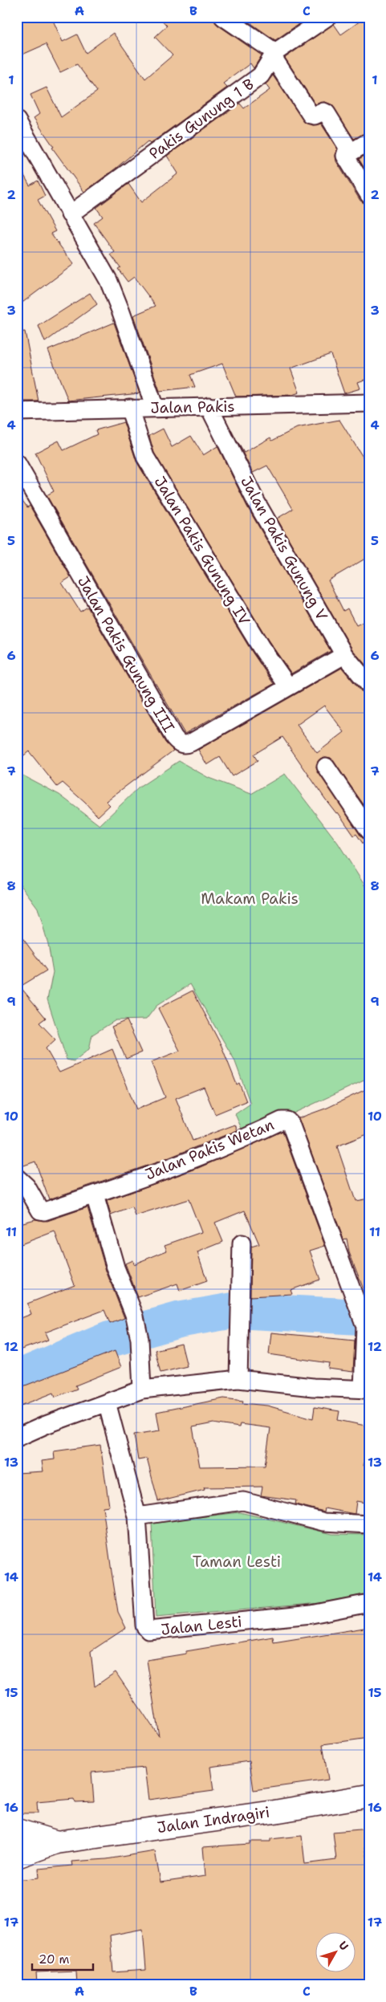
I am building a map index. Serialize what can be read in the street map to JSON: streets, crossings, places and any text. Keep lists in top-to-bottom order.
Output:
{
  "streets": {
    "street": [
      "Pakis Gunung 1 B",
      "Jalan Pakis",
      "Jalan Pakis Gunung V",
      "Jalan Pakis Gunung IV",
      "Jalan Pakis Gunung III",
      "Jalan Pakis Wetan",
      "Jalan Lesti",
      "Jalan Indragiri"
    ]
  },
  "crossings": [
    ["Jalan Pakis", "Jalan Pakis Gunung V"],
    ["Jalan Pakis", "Jalan Pakis Gunung IV"],
    ["Jalan Pakis Gunung V", "Jalan Pakis Gunung III"],
    ["Jalan Pakis Gunung IV", "Jalan Pakis Gunung III"]
  ],
  "parks": ["Makam Pakis", "Taman Lesti"],
  "scale_bar": "20 m",
  "north": "top right",
  "grid": {
    "columns": ["A", "B", "C"],
    "rows": [
      "1",
      "2",
      "3",
      "4",
      "5",
      "6",
      "7",
      "8",
      "9",
      "10",
      "11",
      "12",
      "13",
      "14",
      "15",
      "16",
      "17"
    ]
  }
}
